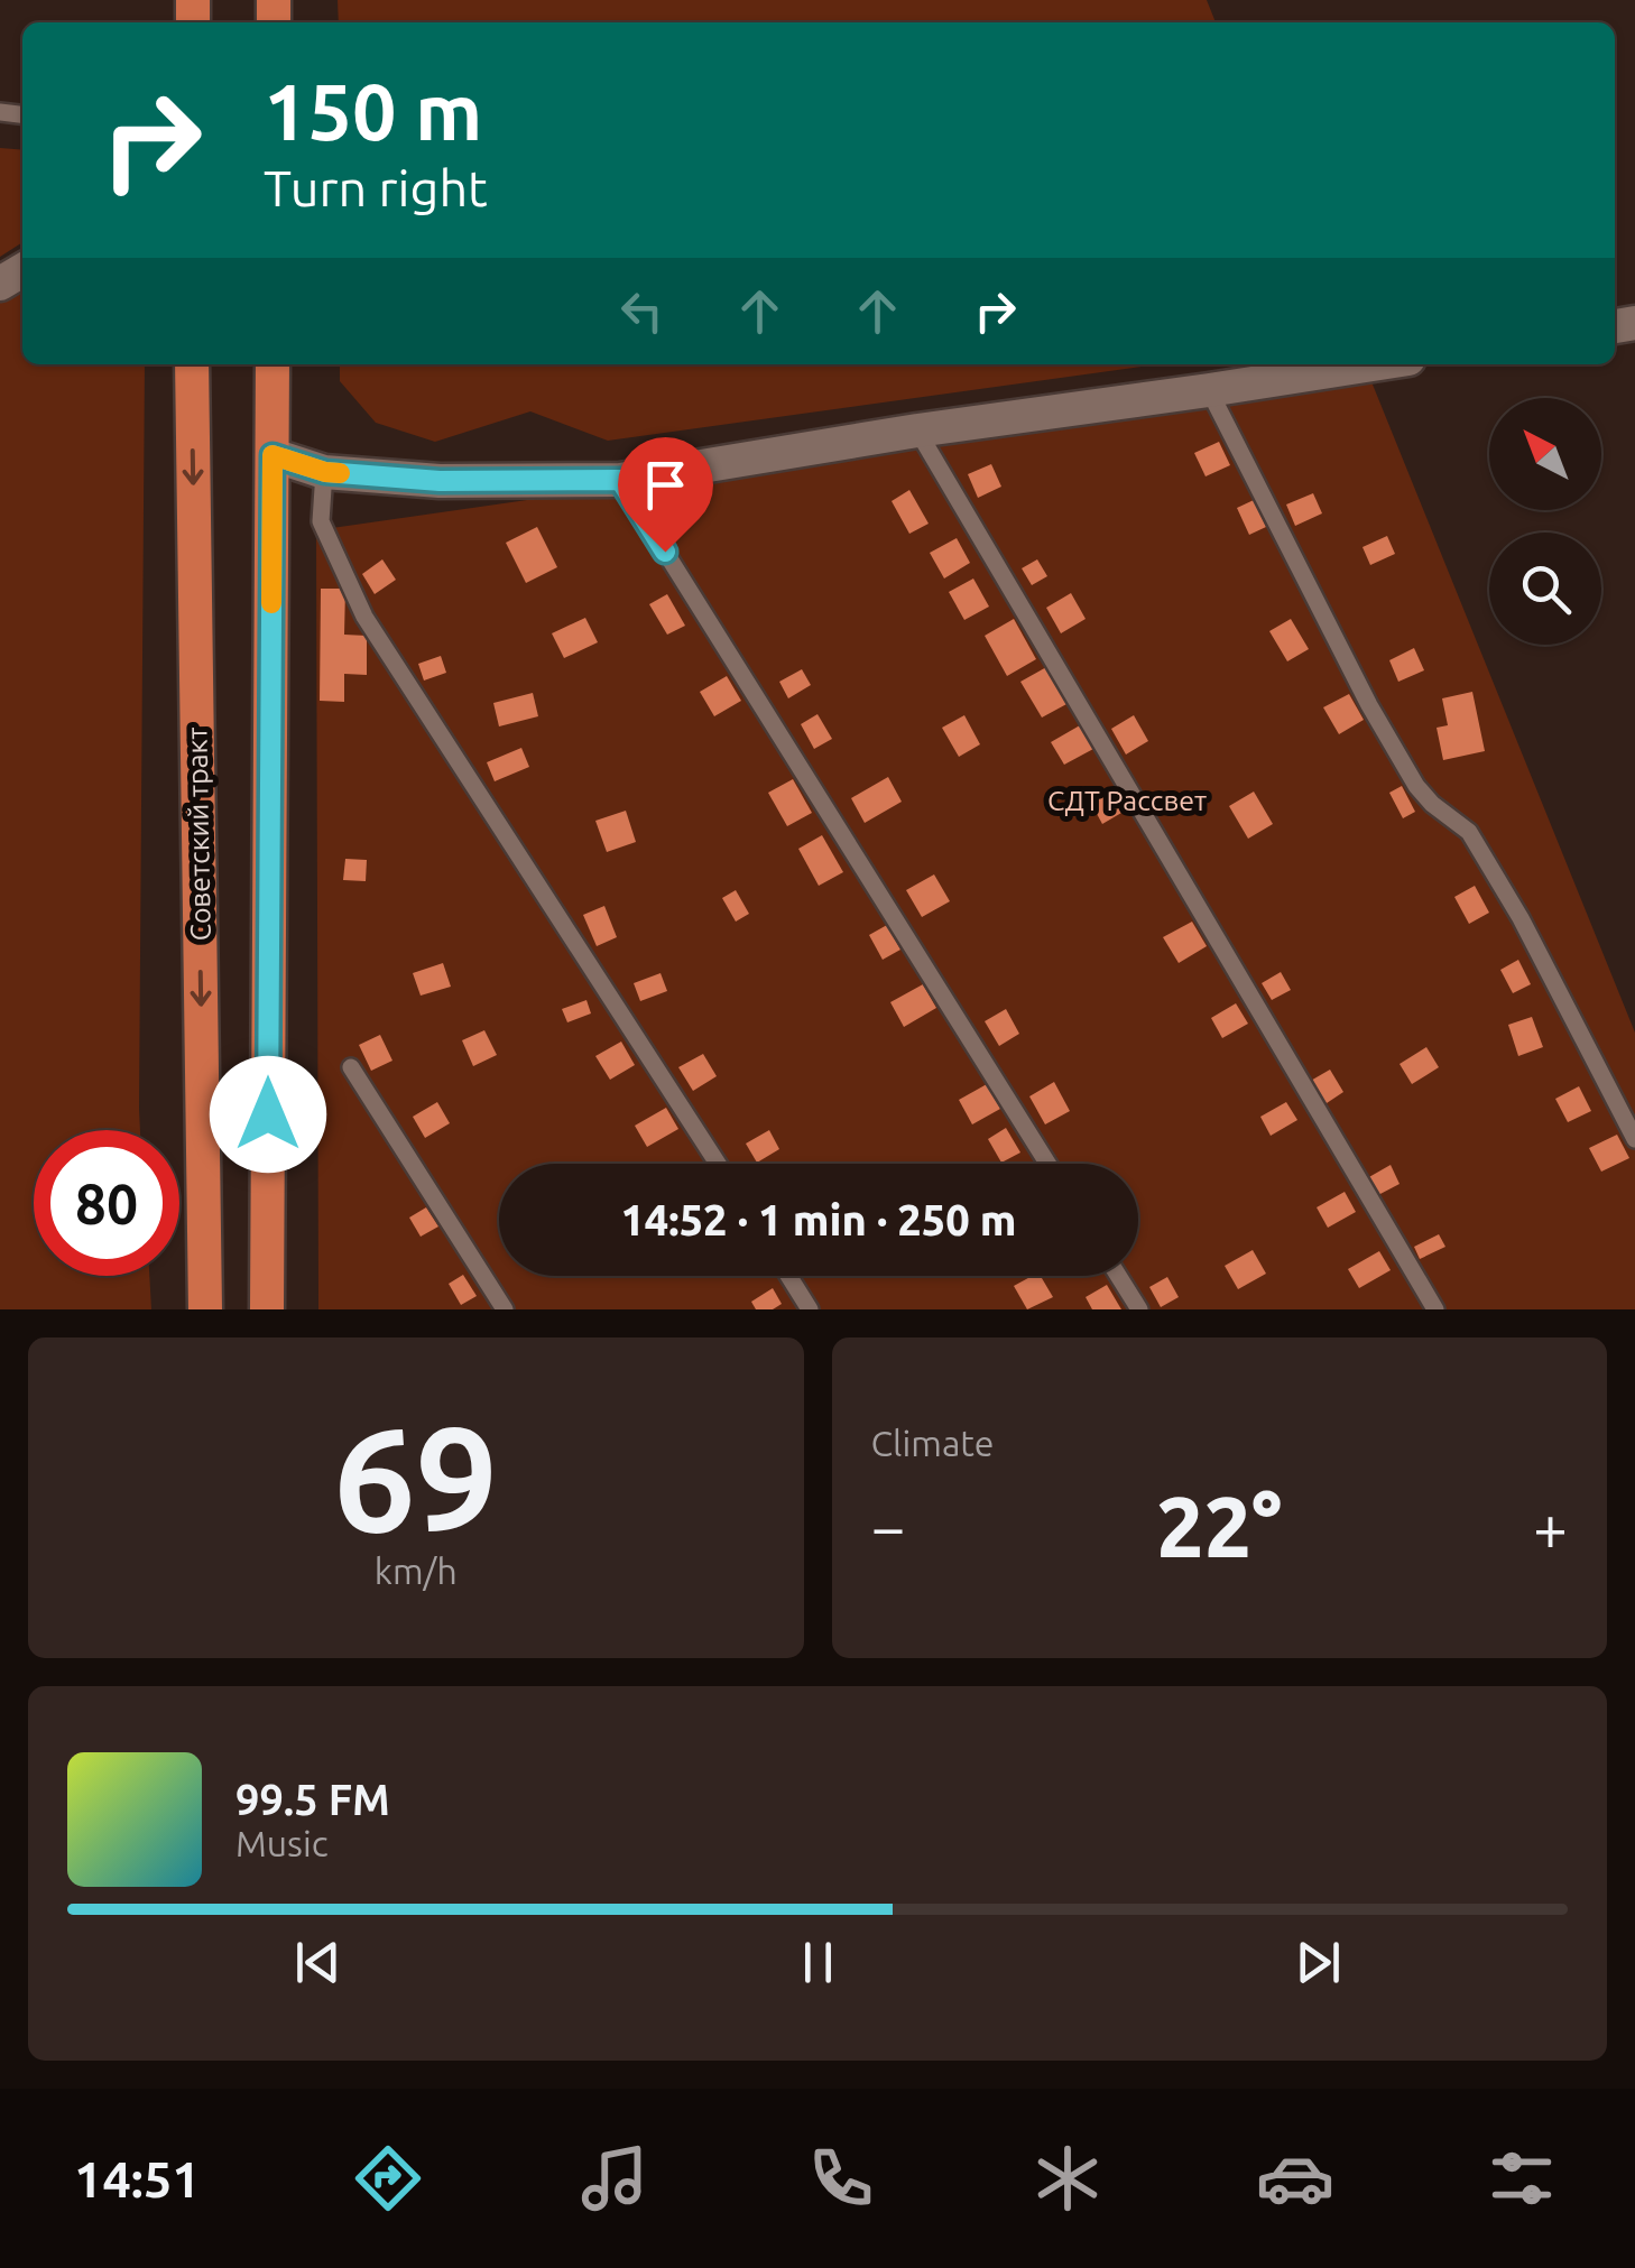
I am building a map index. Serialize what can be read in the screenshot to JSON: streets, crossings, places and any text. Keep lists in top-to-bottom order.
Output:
{
  "streets": {
    "highway": ["Советский тракт"]
  },
  "parks": ["СДТ Рассвет"],
  "north": "top left",
  "page": {
    "turn": ["150 m", "Turn right"],
    "limit": "80",
    "trip": "14:52 · 1 min · 250 m",
    "tile": [
      ["69", "km/h"],
      "Climate"
    ],
    "heat": ["−", "22°", "+"],
    "song": ["99.5 FM", "Music"],
    "tabs": "14:51"
  }
}
